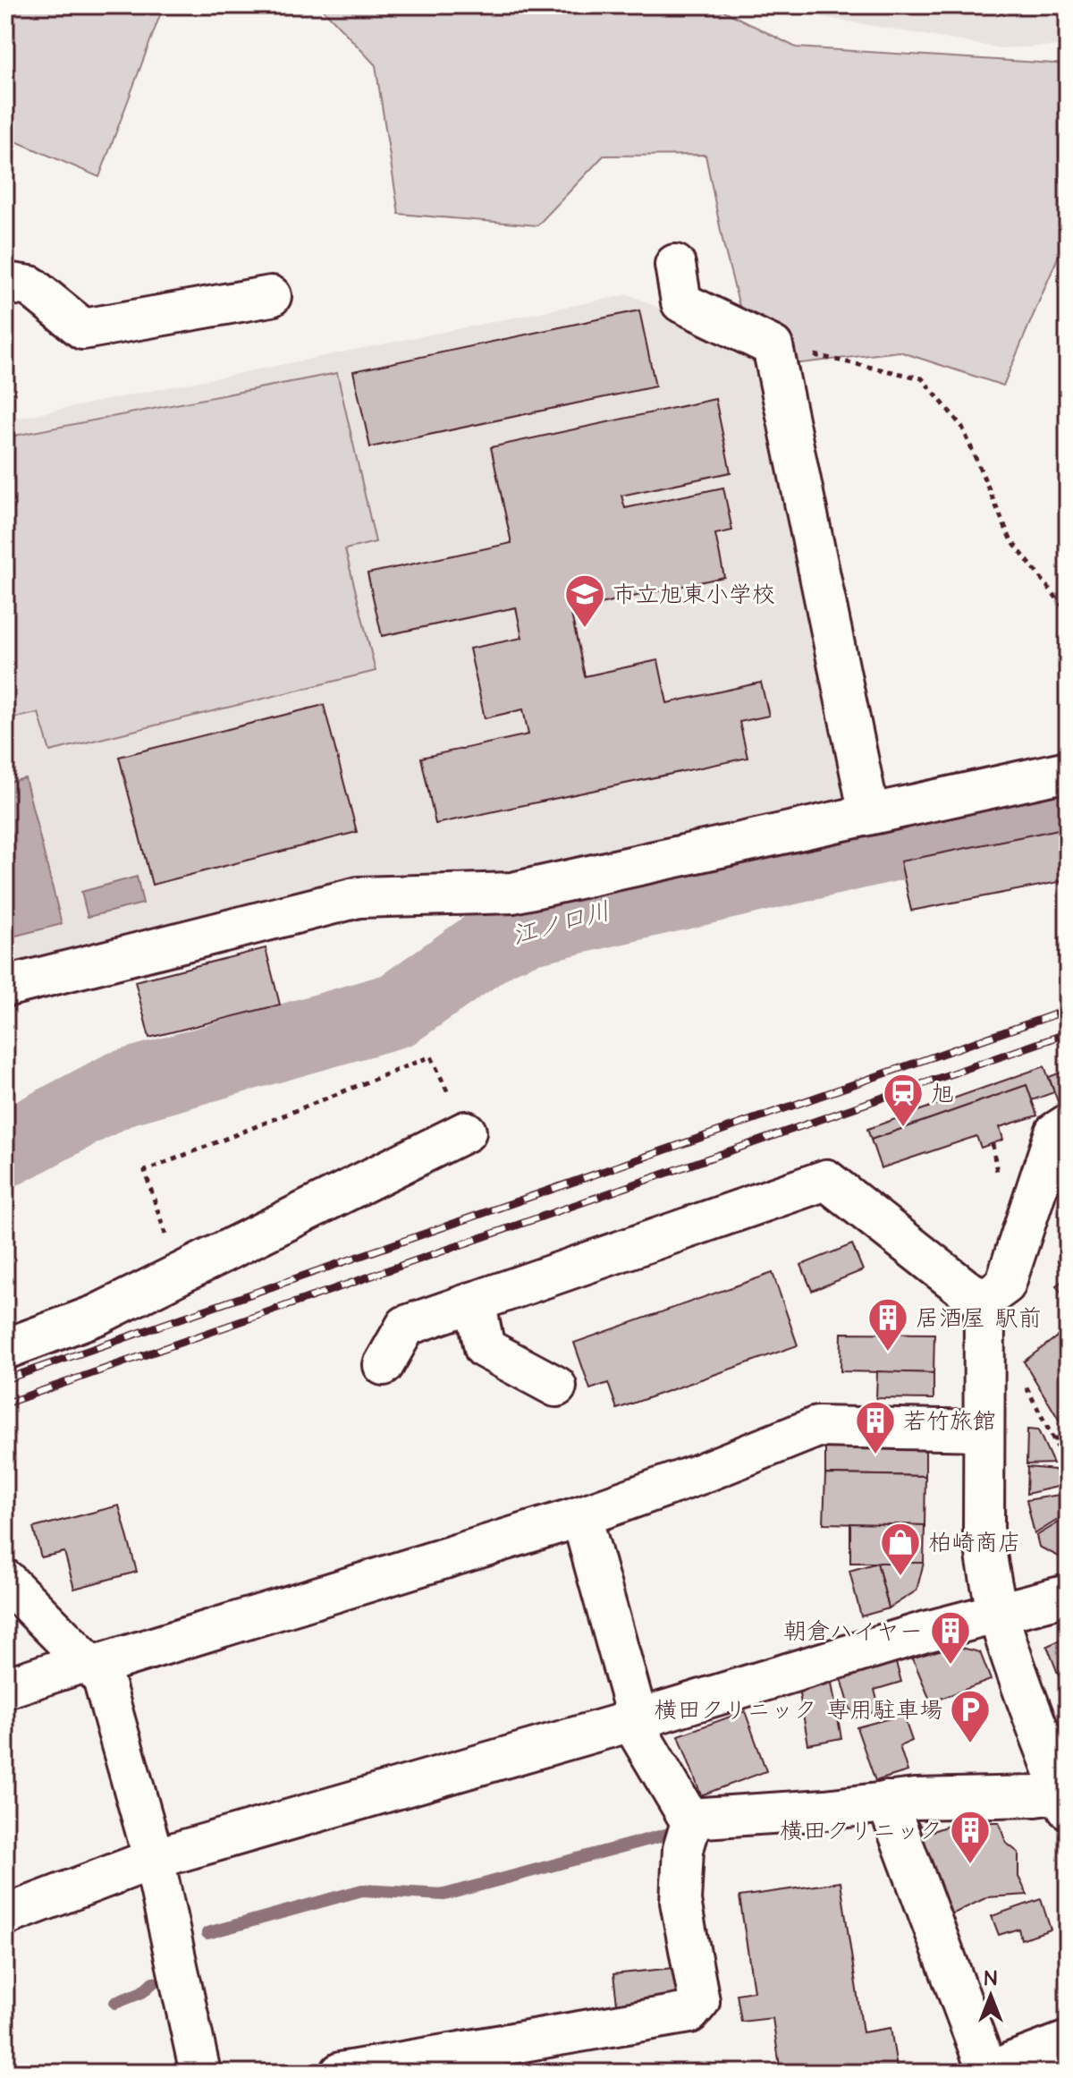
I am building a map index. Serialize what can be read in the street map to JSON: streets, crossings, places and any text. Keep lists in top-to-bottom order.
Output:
{
  "water": ["江ノ口川"],
  "places": {
    "school or university": ["市立旭東小学校"],
    "station": ["旭"],
    "building": [
      "居酒屋 駅前",
      "若竹旅館",
      "朝倉ハイヤー",
      "横田クリニック"
    ],
    "shop": ["柏崎商店"],
    "parking": ["横田クリニック 専用駐車場"]
  },
  "north": "top"
}
